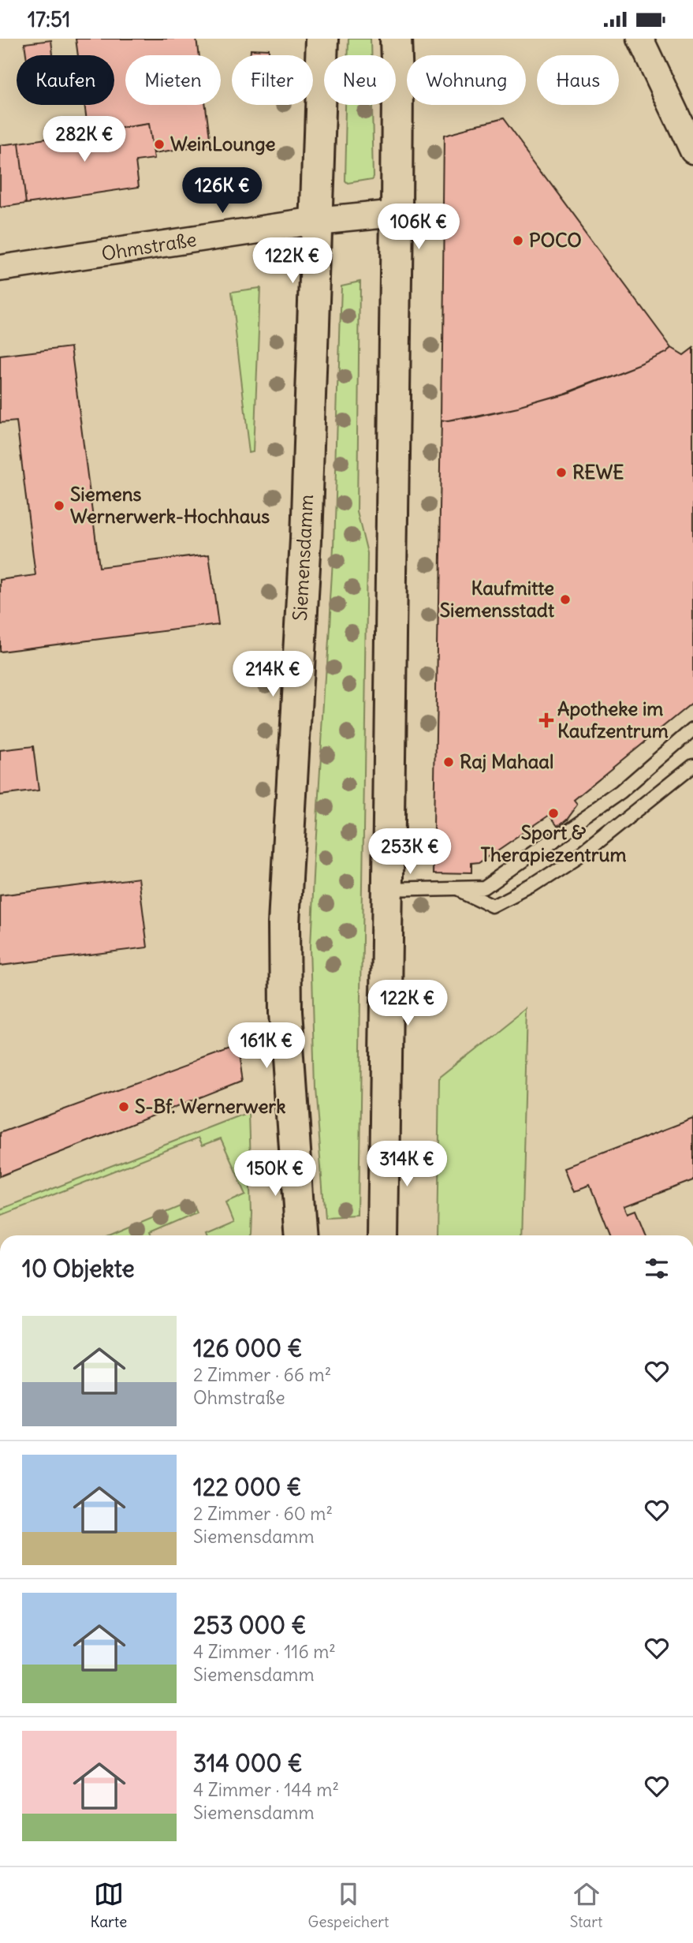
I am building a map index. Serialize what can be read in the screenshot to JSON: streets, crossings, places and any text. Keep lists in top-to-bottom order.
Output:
{
  "streets": {
    "main road": ["Siemensdamm"],
    "street": ["Ohmstraße"]
  },
  "crossings": [
    ["Ohmstraße", "Siemensdamm"]
  ],
  "places": {
    "other": [
      "WeinLounge",
      "POCO",
      "REWE",
      "Siemens Wernerwerk-Hochhaus",
      "Kaufmitte Siemensstadt",
      "Raj Mahaal",
      "Sport & Therapiezentrum",
      "S-Bf. Wernerwerk"
    ],
    "health": ["Apotheke im Kaufzentrum"]
  },
  "page": {
    "status": "17:51",
    "chip": [
      "Kaufen",
      "Mieten",
      "Filter",
      "Neu",
      "Wohnung",
      "Haus"
    ],
    "price": [
      "282K €",
      "126K €",
      "106K €",
      "122K €",
      "214K €",
      "253K €",
      "122K €",
      "161K €",
      "314K €",
      "150K €"
    ],
    "heading": "10 Objekte",
    "list": [
      {
        "name": "126 000 €",
        "note": "2 Zimmer · 66 m² · Ohmstraße"
      },
      {
        "name": "122 000 €",
        "note": "2 Zimmer · 60 m² · Siemensdamm"
      },
      {
        "name": "253 000 €",
        "note": "4 Zimmer · 116 m² · Siemensdamm"
      },
      {
        "name": "314 000 €",
        "note": "4 Zimmer · 144 m² · Siemensdamm"
      }
    ],
    "tabs": ["Karte", "Gespeichert", "Start"]
  }
}
